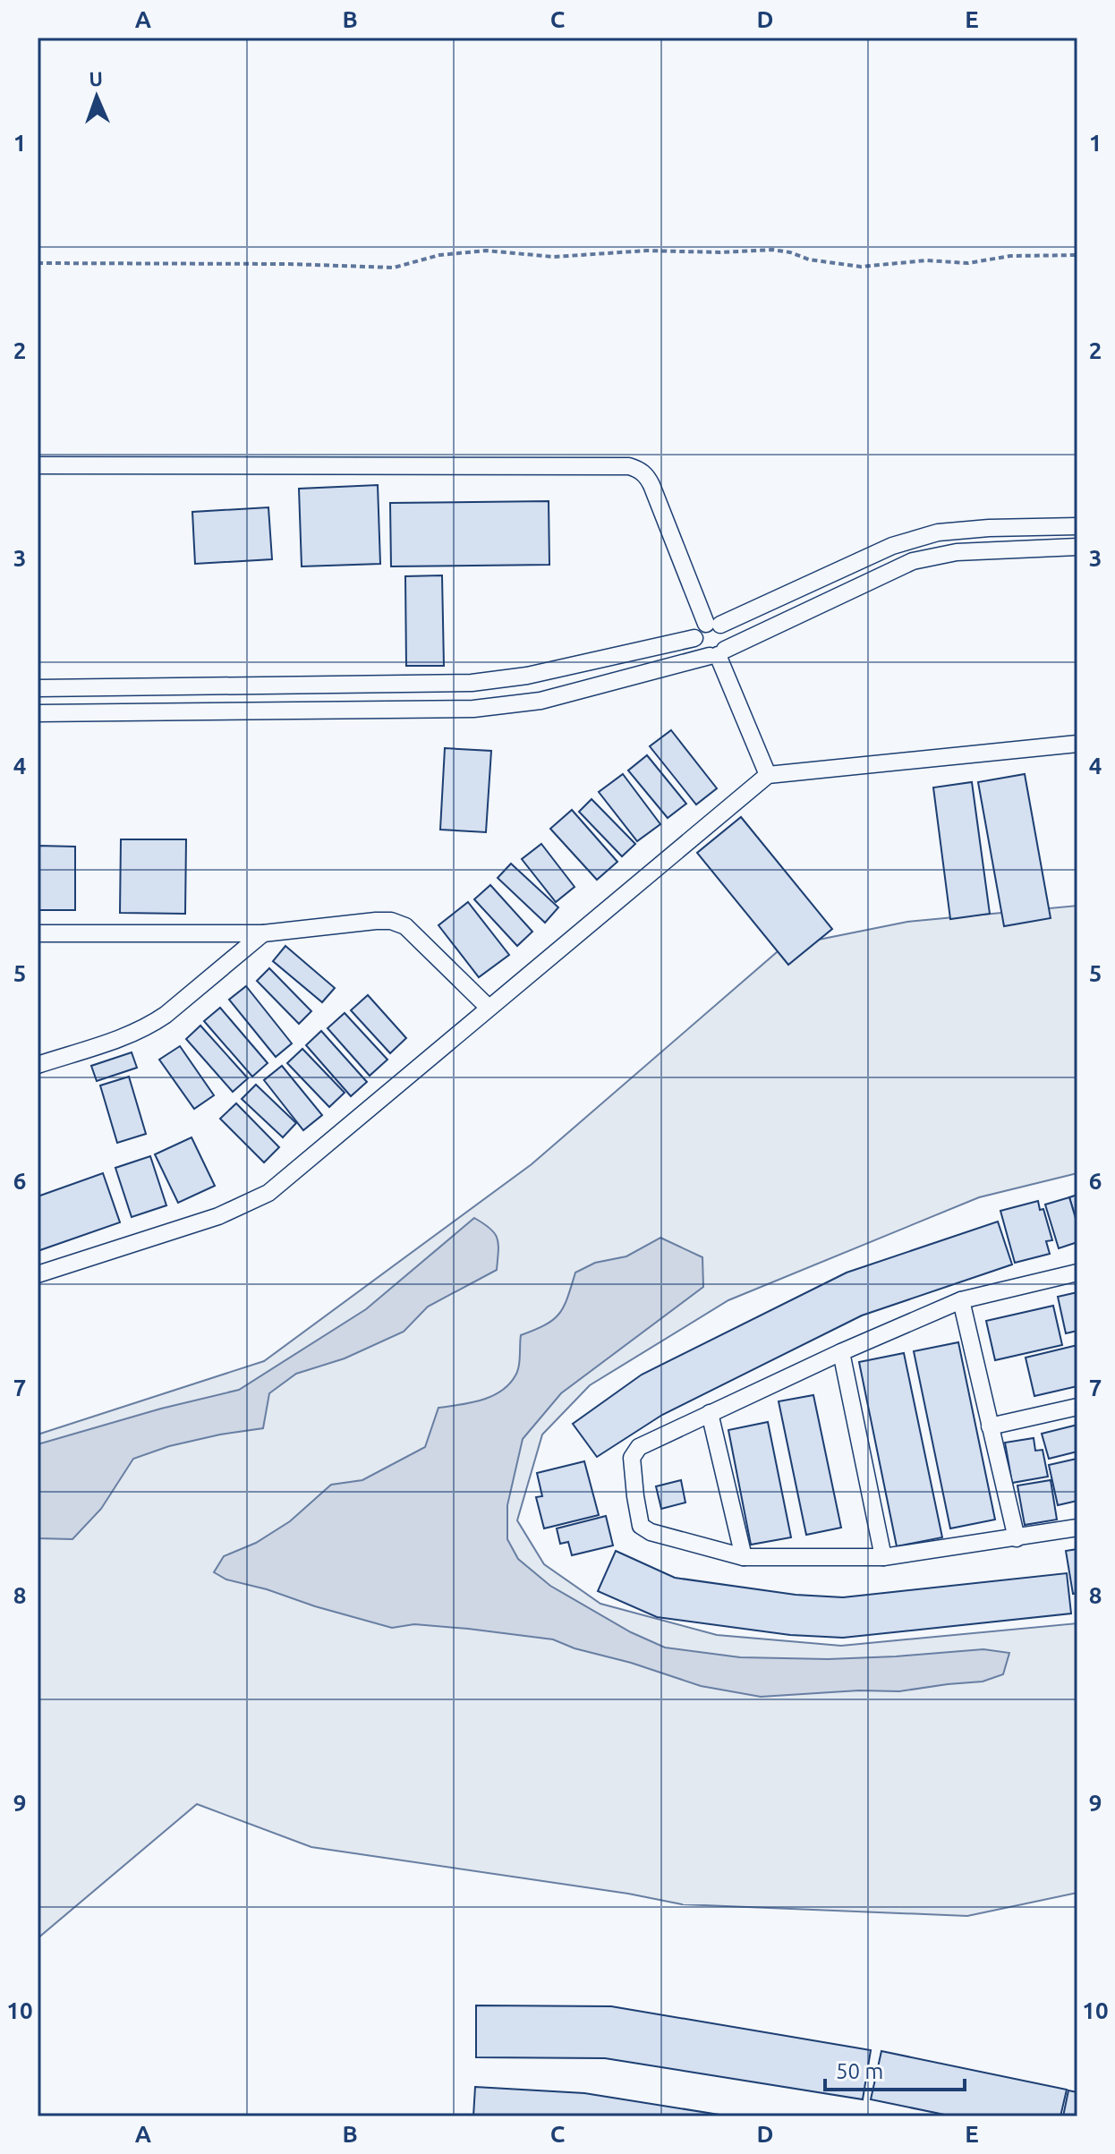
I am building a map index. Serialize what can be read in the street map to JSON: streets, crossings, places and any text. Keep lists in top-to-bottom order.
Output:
{
  "scale_bar": "50 m",
  "north": "top",
  "grid": {
    "columns": [
      "A",
      "B",
      "C",
      "D",
      "E"
    ],
    "rows": [
      "1",
      "2",
      "3",
      "4",
      "5",
      "6",
      "7",
      "8",
      "9",
      "10"
    ]
  }
}
